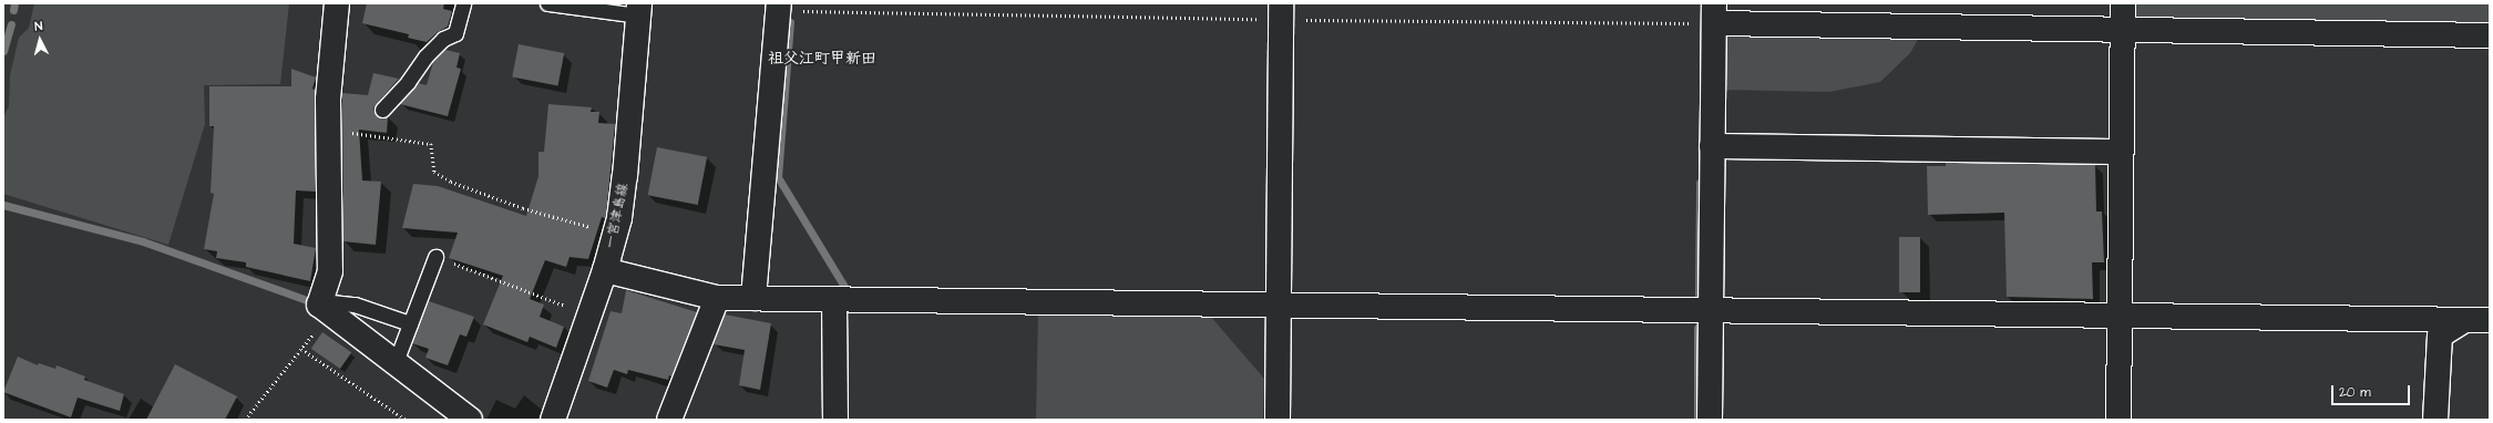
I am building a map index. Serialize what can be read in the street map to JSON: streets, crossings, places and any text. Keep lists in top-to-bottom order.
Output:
{
  "streets": {
    "street": ["一宮津島線"]
  },
  "districts": ["祖父江町甲新田"],
  "scale_bar": "20 m",
  "north": "top"
}
